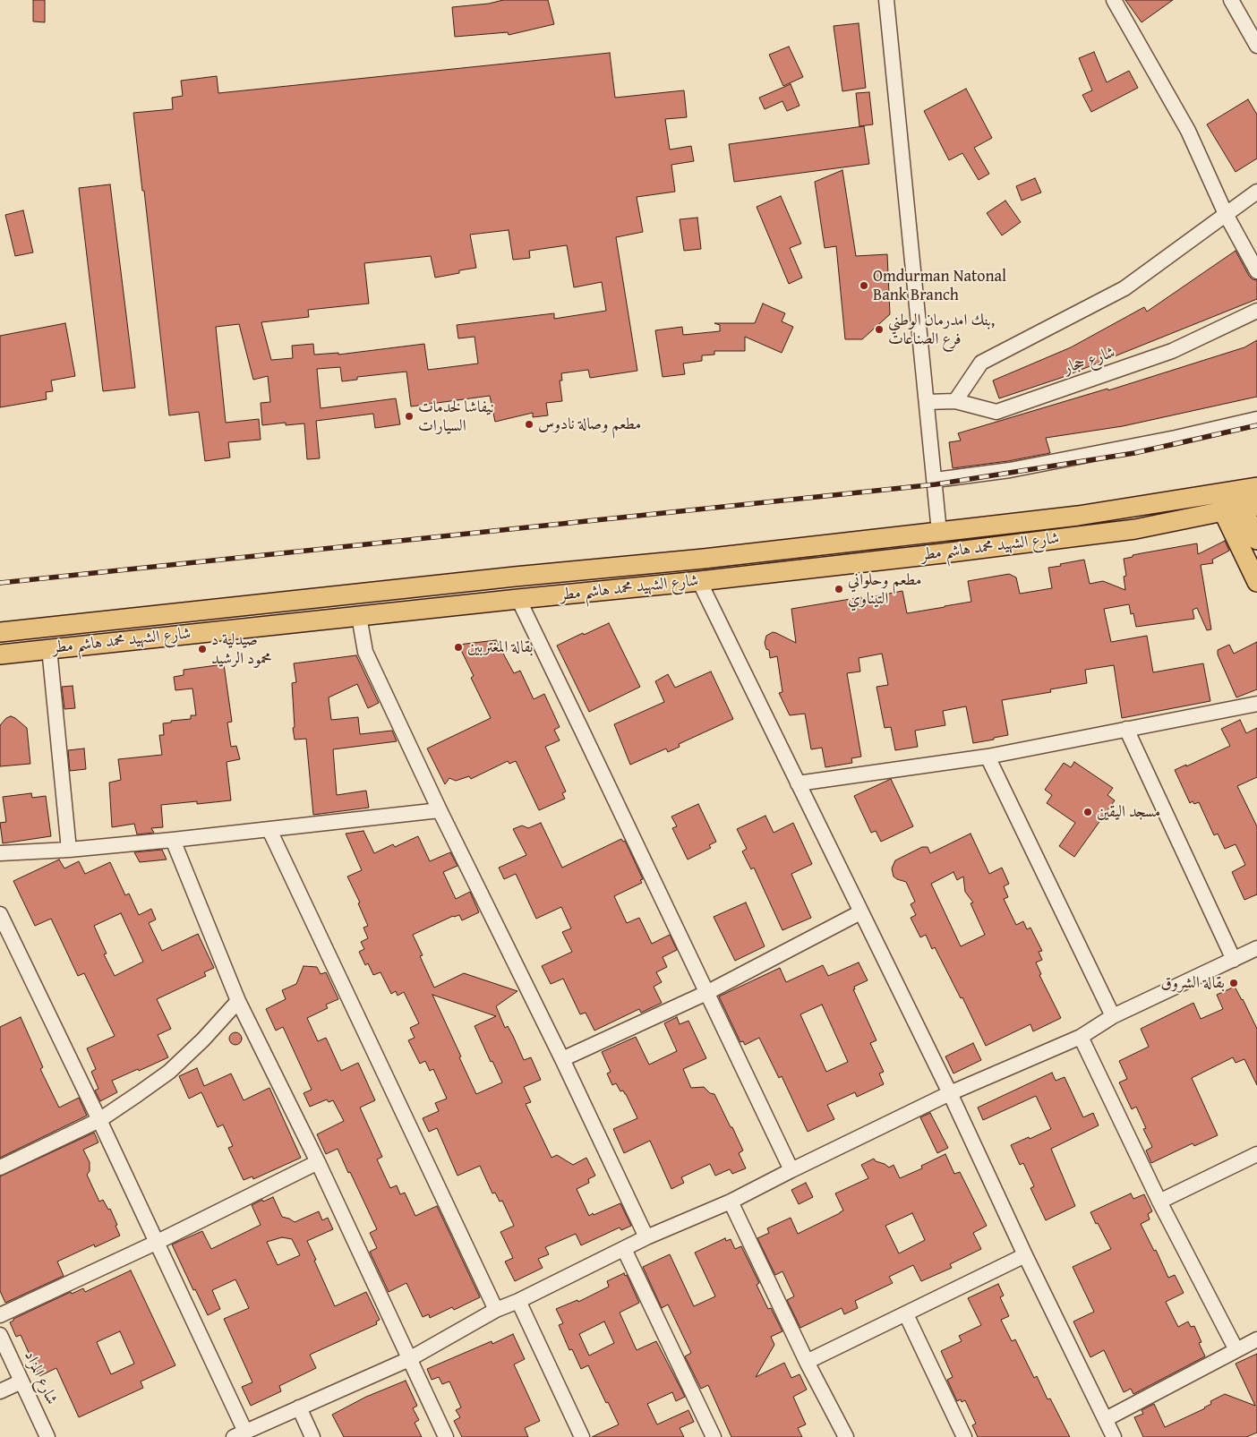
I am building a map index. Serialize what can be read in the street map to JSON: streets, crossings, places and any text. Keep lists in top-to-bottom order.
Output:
{
  "streets": {
    "main road": ["شارع الشهيد محمد هاشم مطر"],
    "street": ["شارع حجار", "شارع المزاد"]
  },
  "places": [
    "Omdurman Natonal Bank Branch",
    "بنك امدرمان الوطني, فرع الصناعات",
    "نيفاشا لخدمات السيارات",
    "مطعم وصالة نادوس",
    "مطعم وحلواني التيناوي",
    "بقالة المغتربين",
    "صيدلية د محمود الرشيد",
    "مسجد اليقين",
    "بقالة الشروق"
  ]
}
